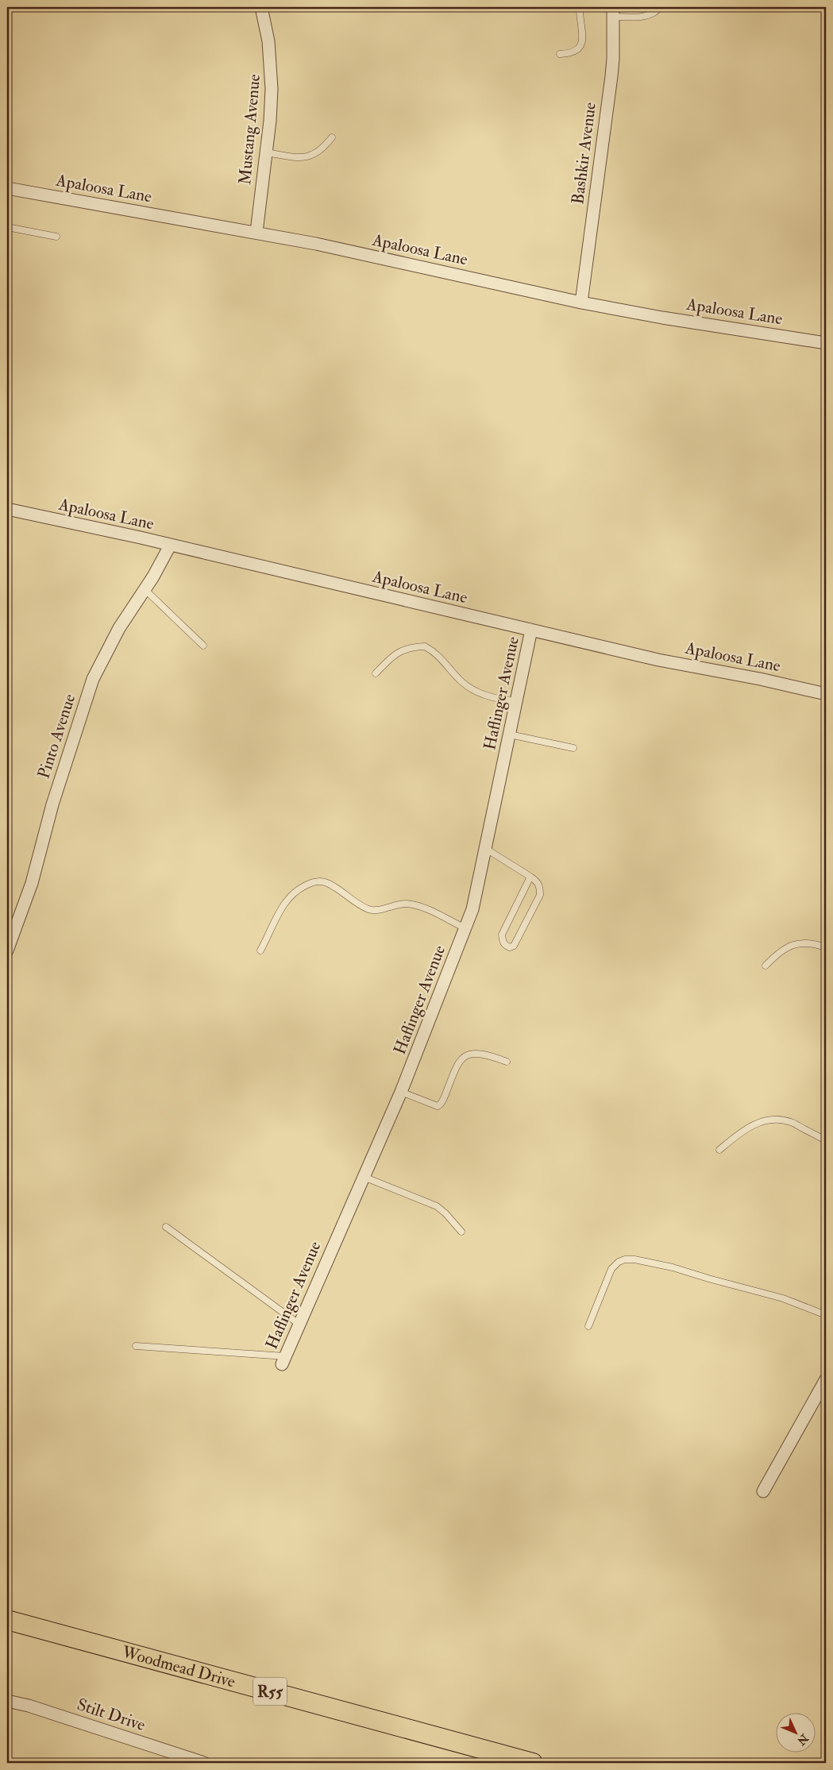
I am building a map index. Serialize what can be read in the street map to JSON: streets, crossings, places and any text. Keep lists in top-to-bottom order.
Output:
{
  "streets": {
    "main road": ["Woodmead Drive", "R55"],
    "street": [
      "Mustang Avenue",
      "Bashkir Avenue",
      "Apaloosa Lane",
      "Haflinger Avenue",
      "Pinto Avenue",
      "Stilt Drive"
    ]
  },
  "crossings": [
    ["Mustang Avenue", "Apaloosa Lane"],
    ["Bashkir Avenue", "Apaloosa Lane"],
    ["Apaloosa Lane", "Haflinger Avenue"],
    ["Apaloosa Lane", "Pinto Avenue"]
  ],
  "north": "bottom right"
}
